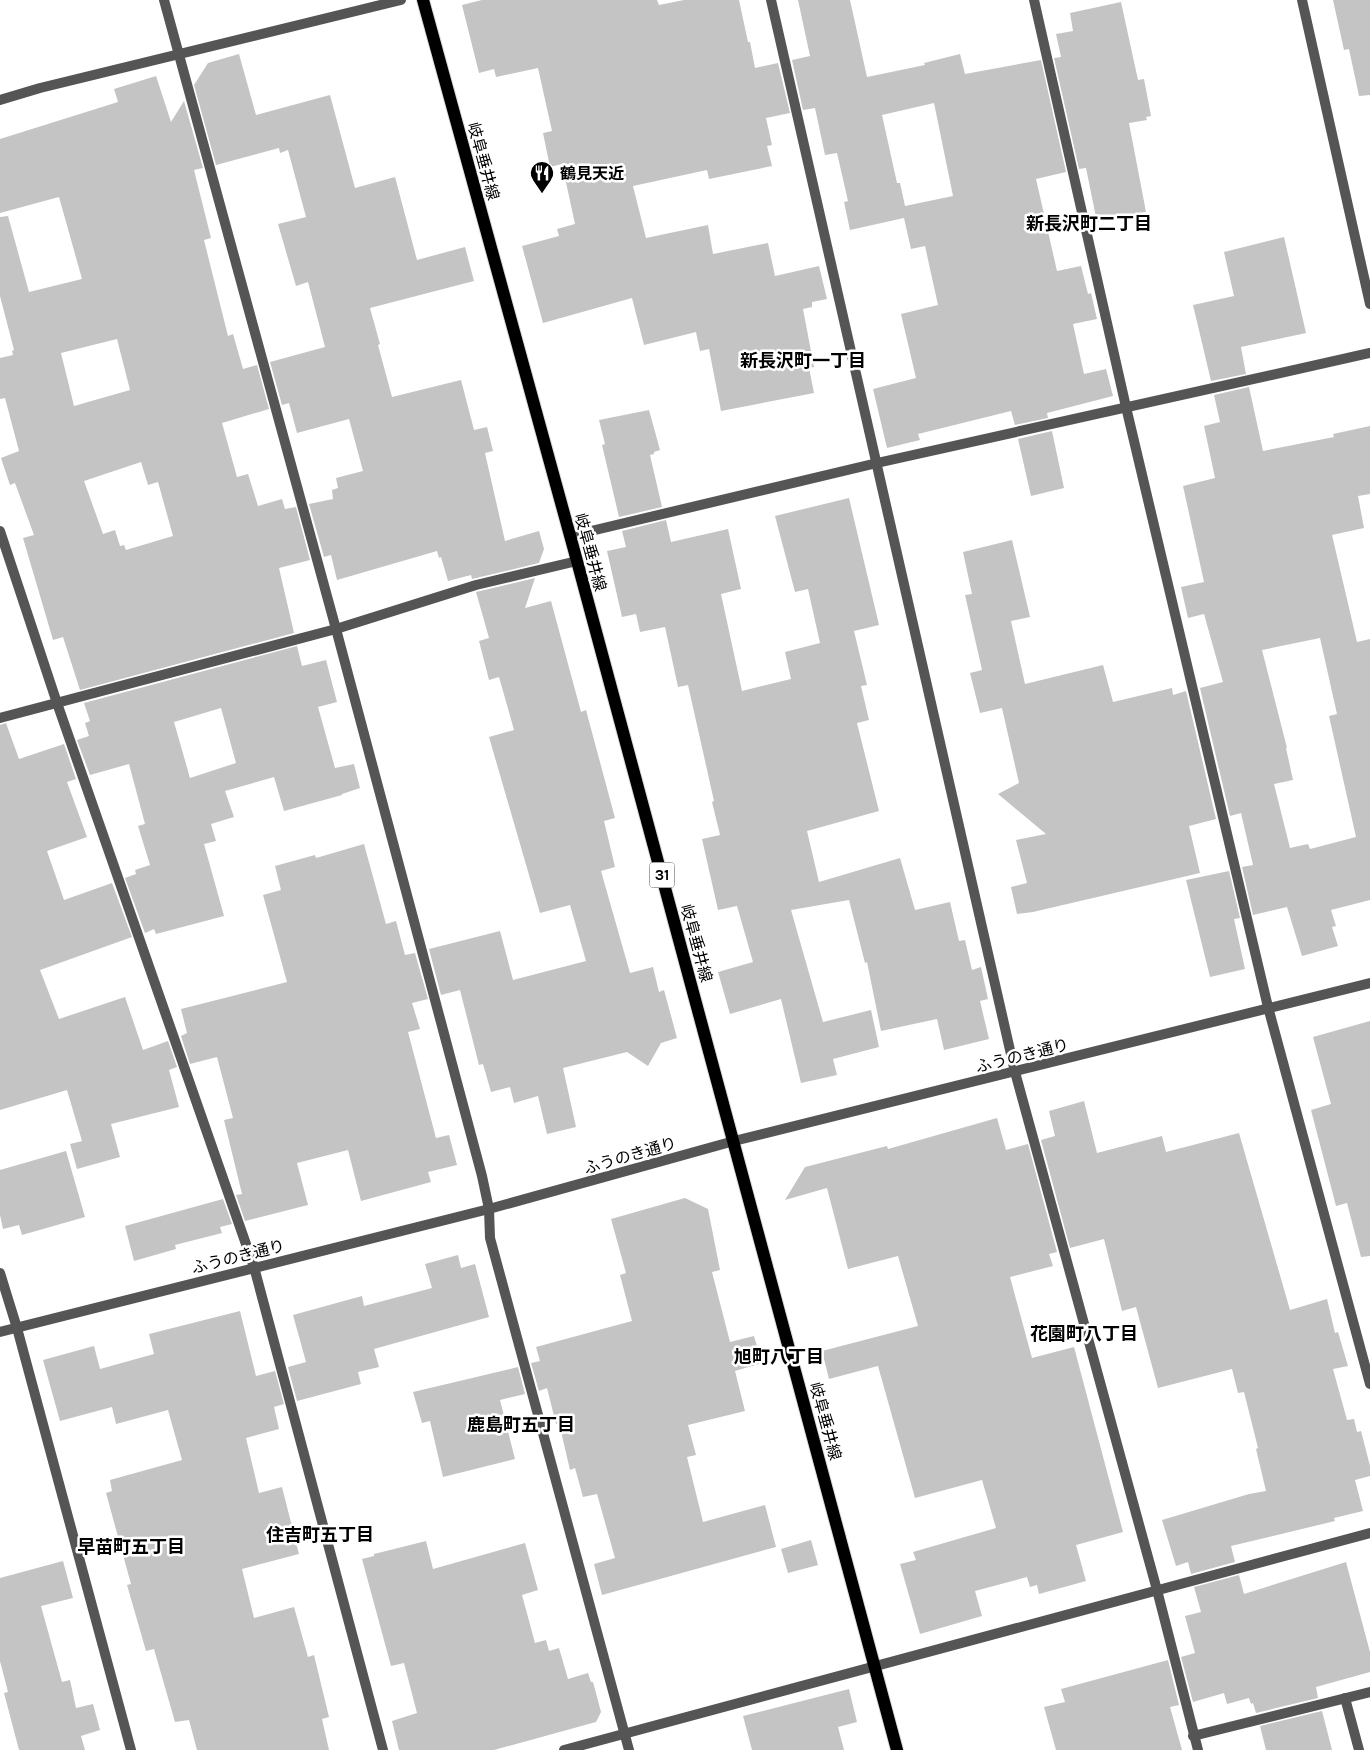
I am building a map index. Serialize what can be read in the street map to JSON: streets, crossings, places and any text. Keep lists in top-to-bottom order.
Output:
{
  "streets": {
    "main road": ["岐阜垂井線", "31"],
    "street": ["ふうのき通り"]
  },
  "crossings": [
    ["岐阜垂井線", "ふうのき通り"]
  ],
  "districts": [
    "新長沢町二丁目",
    "新長沢町一丁目",
    "花園町八丁目",
    "旭町八丁目",
    "鹿島町五丁目",
    "住吉町五丁目",
    "早苗町五丁目"
  ],
  "places": {
    "restaurant": ["鶴見天近"]
  }
}
